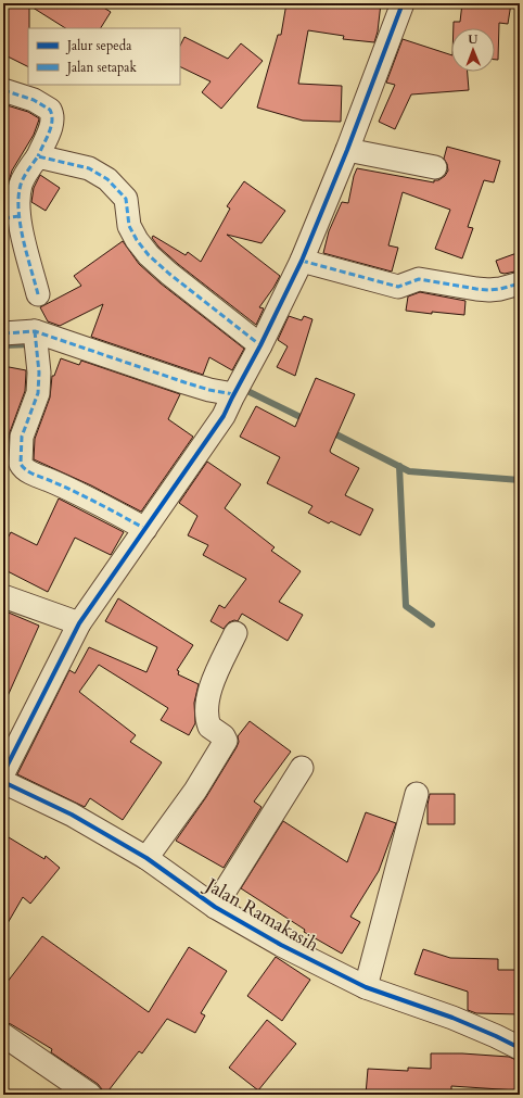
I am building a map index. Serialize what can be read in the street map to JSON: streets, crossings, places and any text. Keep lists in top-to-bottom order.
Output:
{
  "streets": {
    "street": ["Jalan Ramakasih"]
  },
  "legend": ["Jalur sepeda", "Jalan setapak"],
  "north": "top"
}
